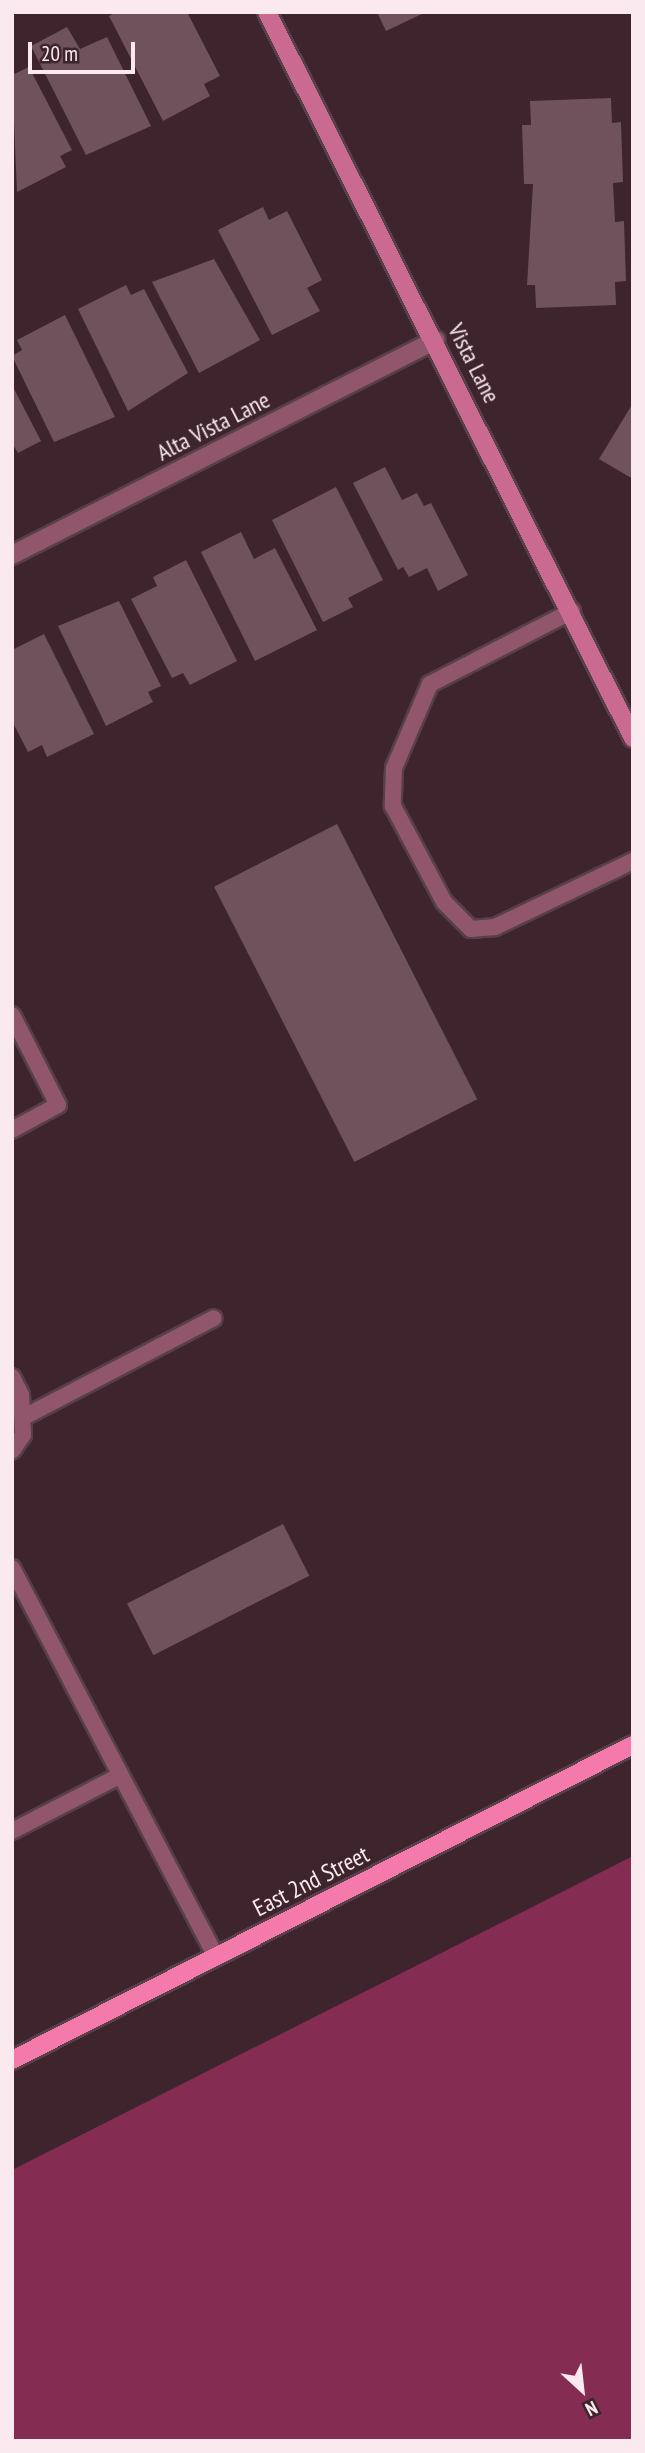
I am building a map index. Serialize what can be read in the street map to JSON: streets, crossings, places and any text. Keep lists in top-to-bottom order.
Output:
{
  "streets": {
    "main road": ["East 2nd Street"],
    "street": ["Vista Lane", "Alta Vista Lane"]
  },
  "crossings": [
    ["Vista Lane", "Alta Vista Lane"]
  ],
  "scale_bar": "20 m",
  "north": "bottom right"
}
